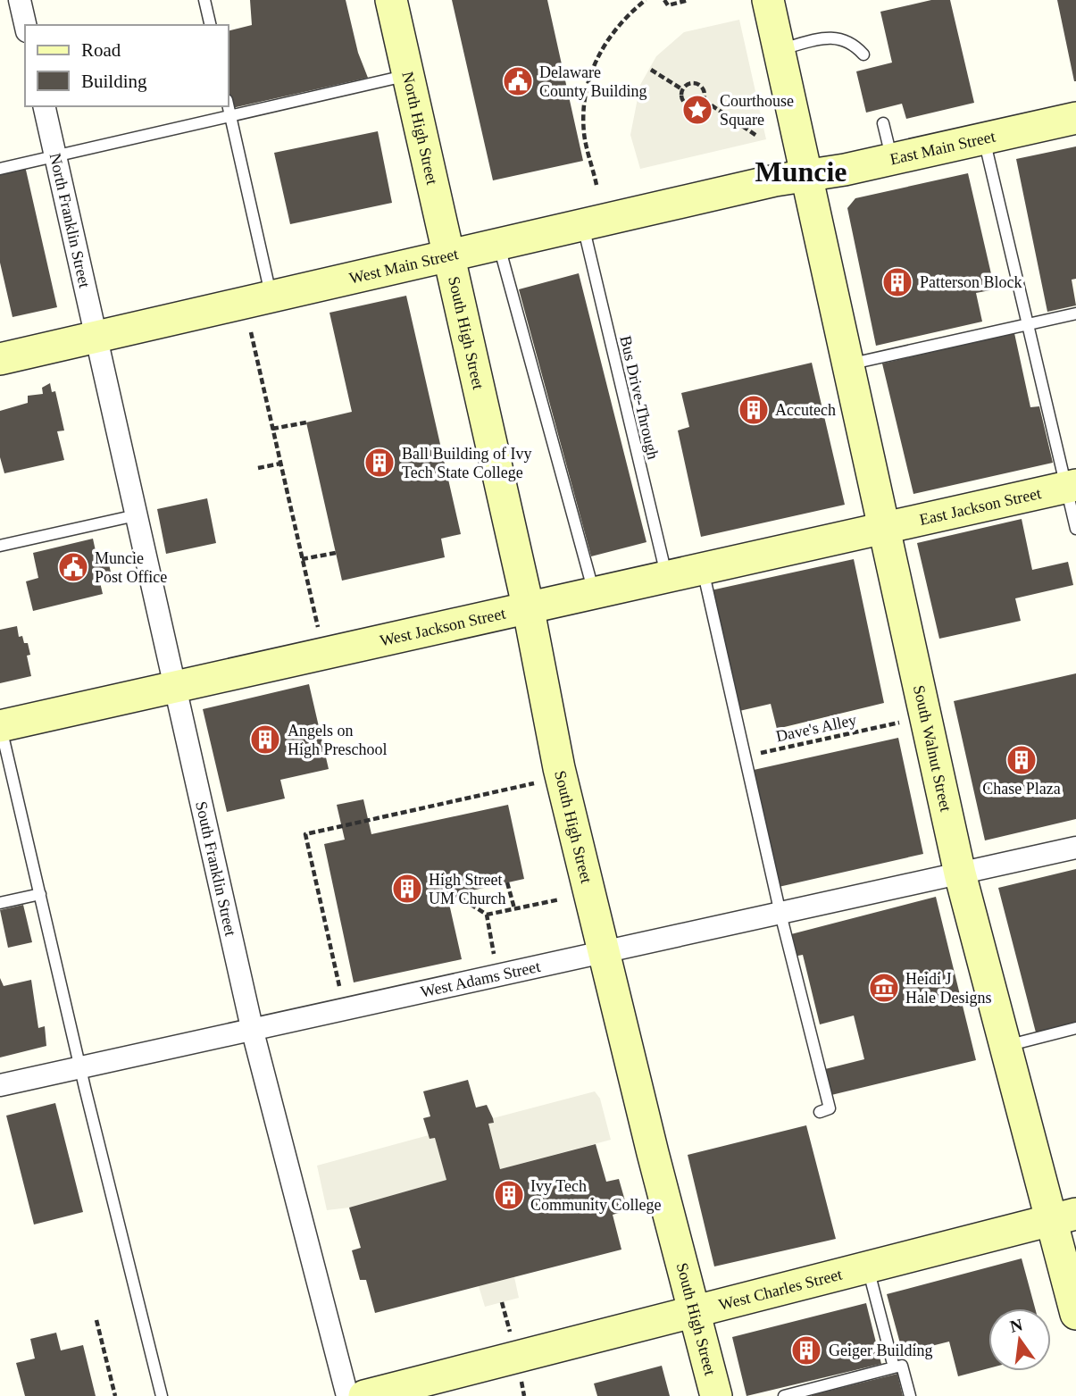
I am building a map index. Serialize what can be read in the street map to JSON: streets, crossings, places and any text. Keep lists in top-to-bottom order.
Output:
{
  "streets": {
    "main road": [
      "North High Street",
      "East Main Street",
      "West Main Street",
      "South High Street",
      "East Jackson Street",
      "West Jackson Street",
      "South Walnut Street",
      "West Charles Street"
    ],
    "street": ["North Franklin Street", "South Franklin Street", "West Adams Street"],
    "lane": ["Bus Drive-Through"],
    "path": ["Dave's Alley"]
  },
  "crossings": [
    ["North High Street", "West Main Street"],
    ["North High Street", "South High Street"],
    ["East Main Street", "West Main Street"],
    ["East Main Street", "South Walnut Street"],
    ["North Franklin Street", "West Main Street"],
    ["North Franklin Street", "South Franklin Street"],
    ["West Main Street", "South High Street"],
    ["West Main Street", "Bus Drive-Through"],
    ["West Main Street", "South Walnut Street"],
    ["West Main Street", "South Franklin Street"],
    ["South High Street", "West Jackson Street"],
    ["South High Street", "West Adams Street"],
    ["South High Street", "West Charles Street"],
    ["Bus Drive-Through", "West Jackson Street"],
    ["East Jackson Street", "West Jackson Street"],
    ["East Jackson Street", "South Walnut Street"],
    ["West Jackson Street", "South Walnut Street"],
    ["West Jackson Street", "South Franklin Street"],
    ["South Walnut Street", "West Adams Street"],
    ["South Walnut Street", "West Charles Street"],
    ["South Franklin Street", "West Adams Street"]
  ],
  "districts": ["Muncie"],
  "places": {
    "public building": ["Delaware County Building", "Muncie Post Office"],
    "place": ["Courthouse Square"],
    "building": [
      "Patterson Block",
      "Accutech",
      "Ball Building of Ivy Tech State College",
      "Angels on High Preschool",
      "Chase Plaza",
      "High Street UM Church",
      "Ivy Tech Community College",
      "Geiger Building"
    ],
    "museum": ["Heidi J Hale Designs"]
  },
  "legend": ["Road", "Building"],
  "north": "top"
}
